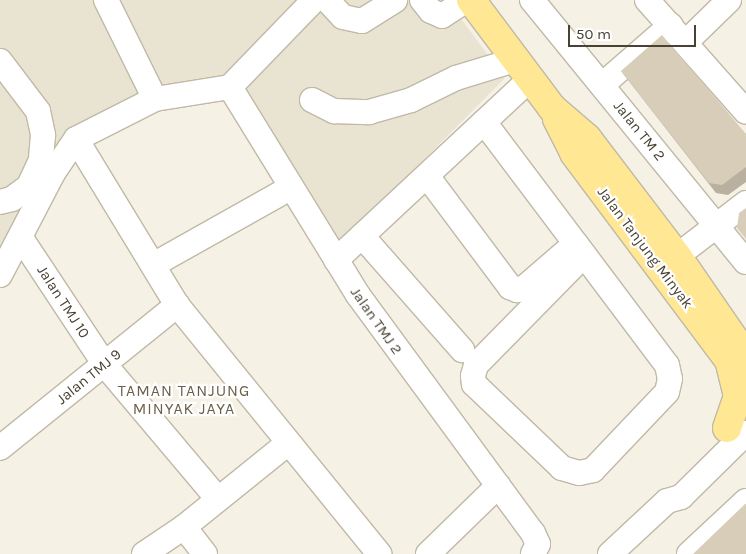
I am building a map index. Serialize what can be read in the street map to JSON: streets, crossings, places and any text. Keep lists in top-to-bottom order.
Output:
{
  "streets": {
    "main road": ["Jalan Tanjung Minyak"],
    "street": [
      "Jalan TM 2",
      "Jalan TMJ 10",
      "Jalan TMJ 2",
      "Jalan TMJ 9"
    ]
  },
  "crossings": [
    ["Jalan TMJ 10", "Jalan TMJ 9"]
  ],
  "districts": ["TAMAN TANJUNG MINYAK JAYA"],
  "scale_bar": "50 m"
}
